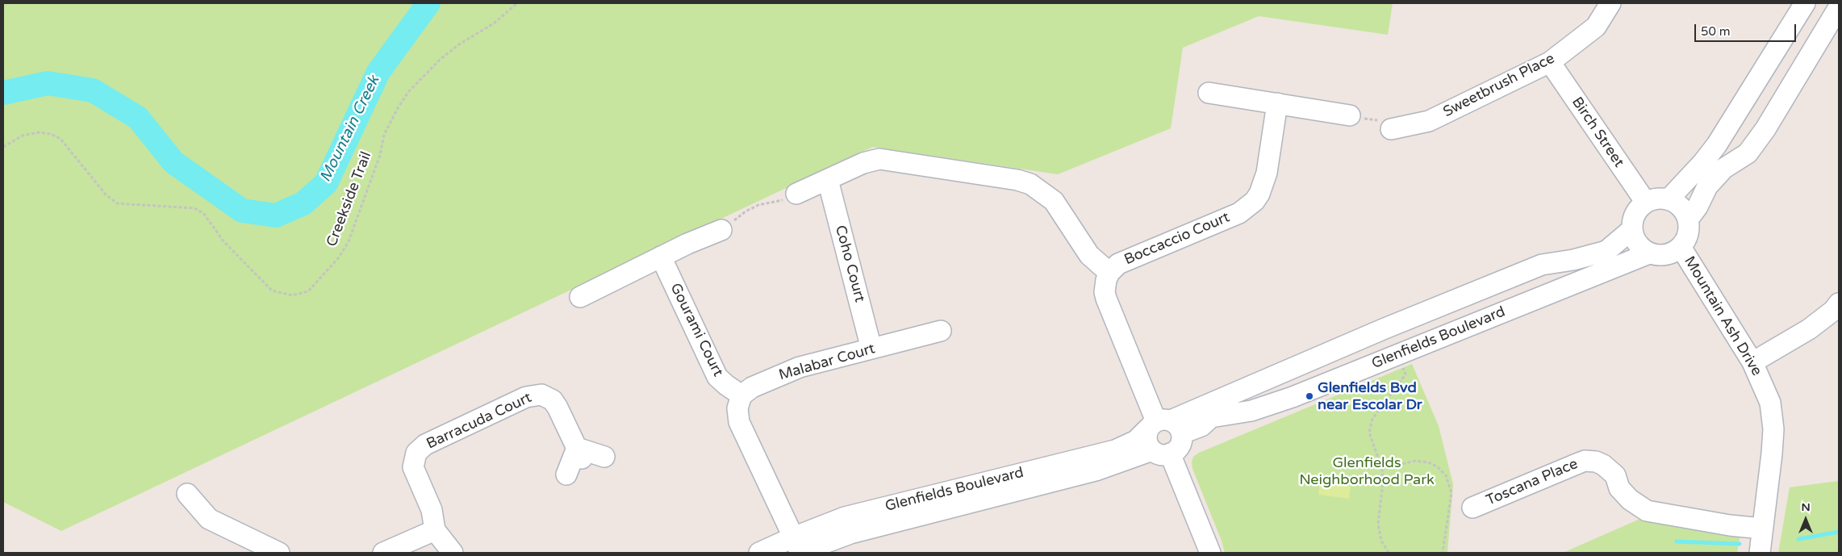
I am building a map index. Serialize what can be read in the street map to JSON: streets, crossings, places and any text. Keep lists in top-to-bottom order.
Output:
{
  "streets": {
    "street": [
      "Sweetbrush Place",
      "Birch Street",
      "Boccaccio Court",
      "Coho Court",
      "Mountain Ash Drive",
      "Gourami Court",
      "Glenfields Boulevard",
      "Malabar Court",
      "Barracuda Court",
      "Toscana Place"
    ],
    "path": ["Creekside Trail"]
  },
  "crossings": [
    ["Sweetbrush Place", "Birch Street"],
    ["Birch Street", "Mountain Ash Drive"],
    ["Birch Street", "Glenfields Boulevard"],
    ["Boccaccio Court", "Glenfields Boulevard"],
    ["Coho Court", "Malabar Court"],
    ["Mountain Ash Drive", "Glenfields Boulevard"],
    ["Mountain Ash Drive", "Toscana Place"],
    ["Gourami Court", "Malabar Court"]
  ],
  "water": ["Mountain Creek"],
  "parks": ["Glenfields Neighborhood Park"],
  "places": ["Glenfields Bvd near Escolar Dr"],
  "scale_bar": "50 m",
  "north": "top"
}
